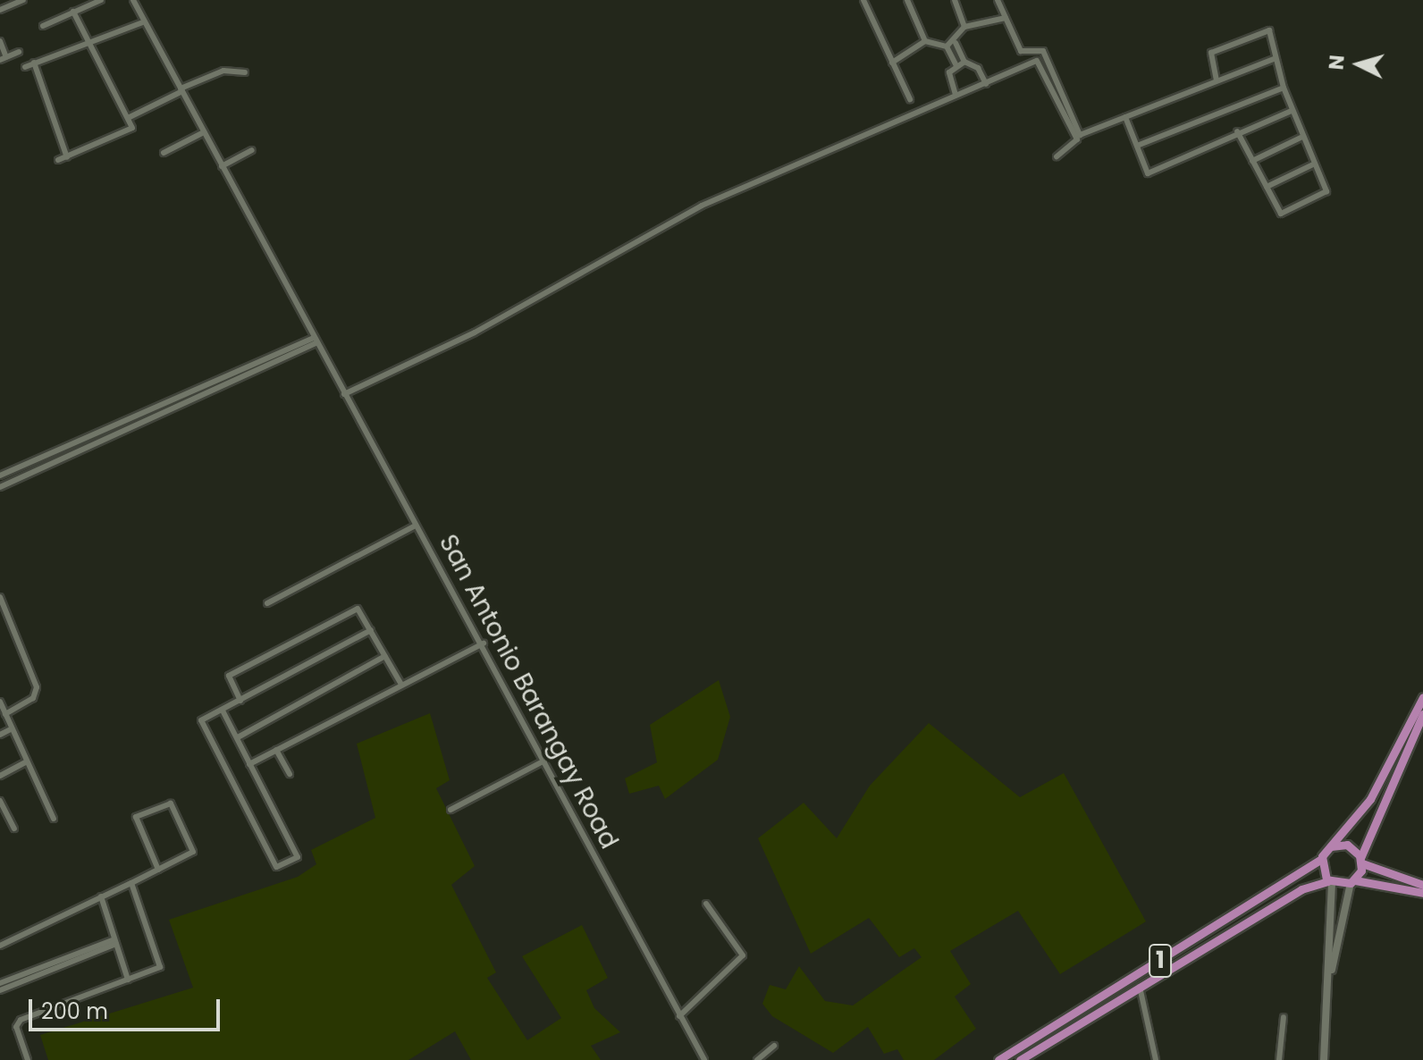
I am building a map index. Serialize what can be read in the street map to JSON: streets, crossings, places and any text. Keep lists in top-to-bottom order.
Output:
{
  "streets": {
    "highway": ["1"],
    "street": ["San Antonio Barangay Road"]
  },
  "scale_bar": "200 m",
  "north": "left"
}
